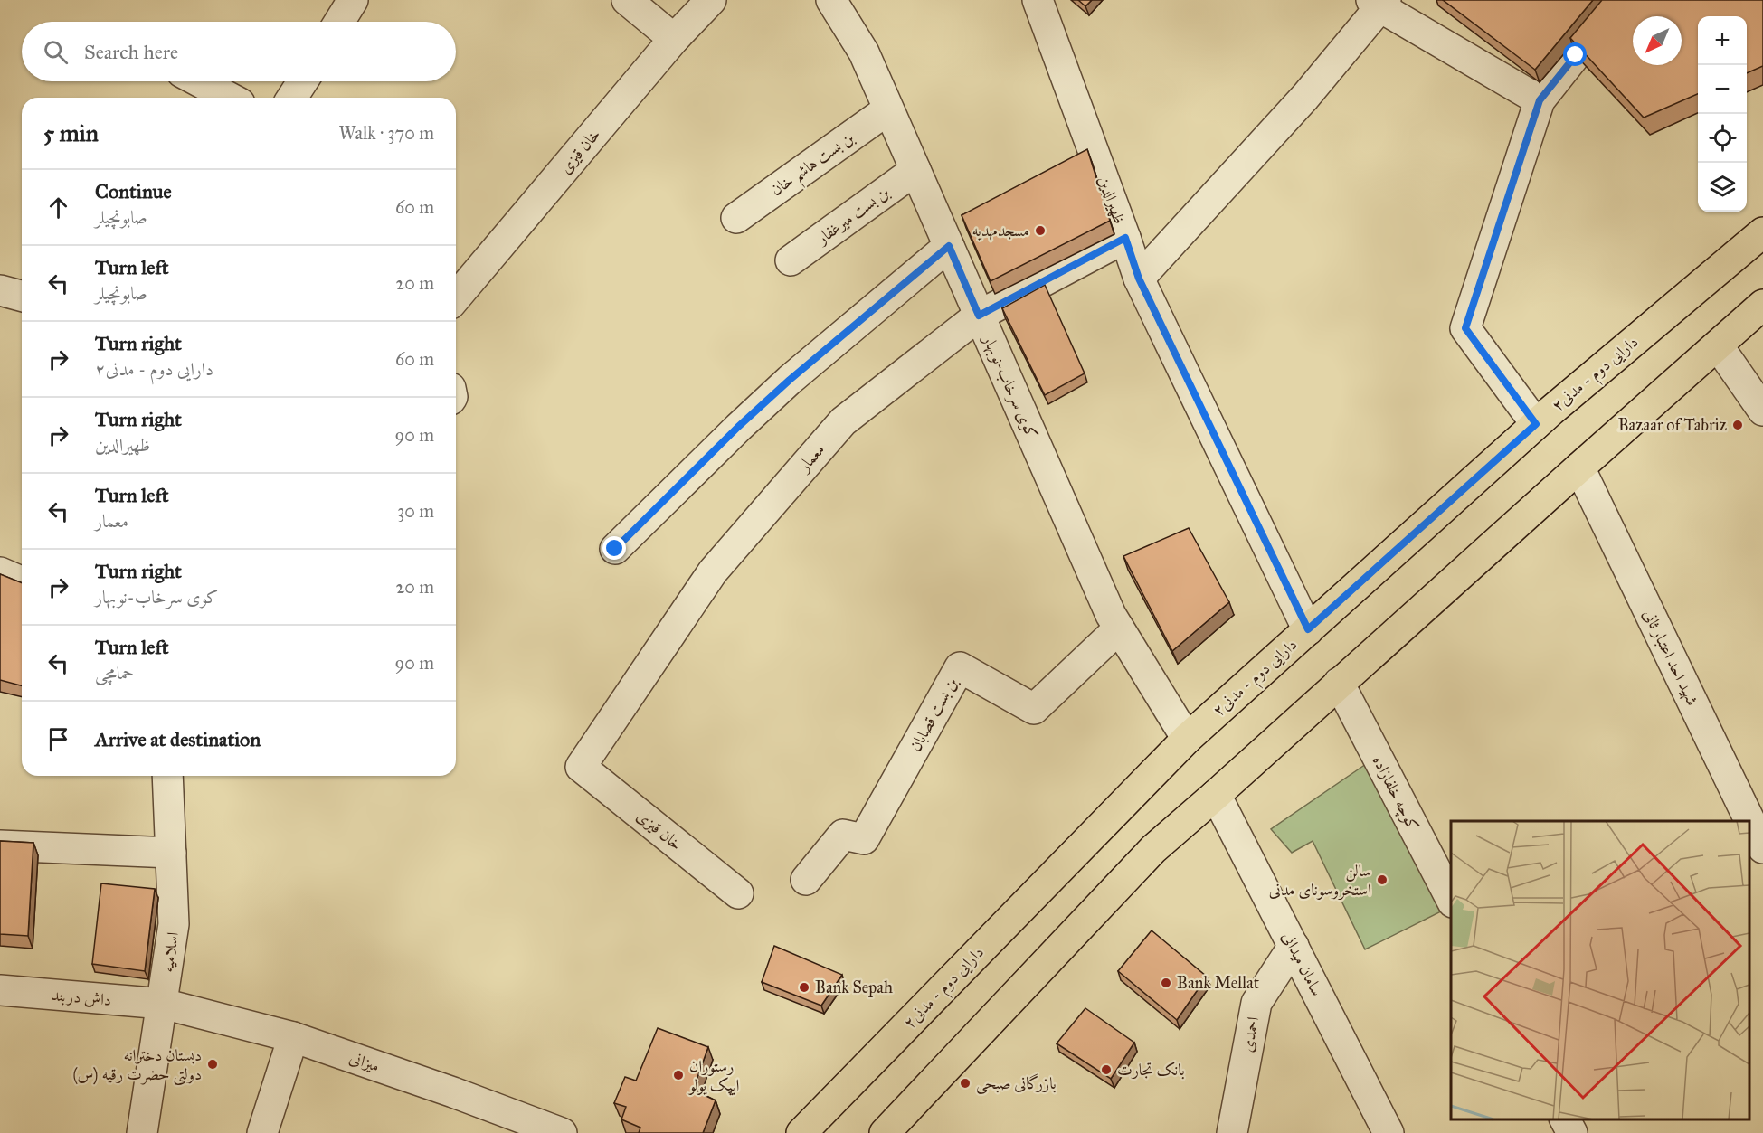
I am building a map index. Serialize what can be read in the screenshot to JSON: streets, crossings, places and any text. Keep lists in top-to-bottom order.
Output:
{
  "streets": {
    "main road": ["دارایی دوم - مدنی۲"],
    "street": [
      "خان قیزی",
      "بن بست هاشم خان",
      "ظهیرالدین",
      "بن بست میرغفار",
      "کوی سرخاب-نوبهار",
      "معمار",
      "شهید احد اعتبار ثانی",
      "بن بست قصابان",
      "کوچه خلفازاده",
      "اسلامیه",
      "سامان میدانی",
      "داش دربند",
      "احمدی",
      "میزانی"
    ]
  },
  "crossings": [
    ["خان قیزی", "معمار"],
    ["بن بست هاشم خان", "کوی سرخاب-نوبهار"],
    ["ظهیرالدین", "دارایی دوم - مدنی۲"],
    ["ظهیرالدین", "معمار"],
    ["بن بست میرغفار", "کوی سرخاب-نوبهار"],
    ["دارایی دوم - مدنی۲", "کوی سرخاب-نوبهار"],
    ["کوی سرخاب-نوبهار", "معمار"],
    ["کوی سرخاب-نوبهار", "بن بست قصابان"],
    ["اسلامیه", "داش دربند"],
    ["اسلامیه", "میزانی"],
    ["سامان میدانی", "احمدی"],
    ["داش دربند", "میزانی"]
  ],
  "places": [
    "مسجدمهدیه",
    "Bazaar of Tabriz",
    "سالن استخروسونای مدنی",
    "Bank Mellat",
    "Bank Sepah",
    "دبستان دخترانه دولتی حضرت رقیه (س)",
    "بانک تجارت",
    "رستوران ایپک یولو",
    "بازرگانی صبحی"
  ],
  "north": "bottom left",
  "page": {
    "map_buttons": ["+", "−"],
    "search": "Search here",
    "heading": ["5 min", "Walk · 370 m"],
    "list": [
      ["Continue", "صابونچیلر", "60 m"],
      ["Turn left", "صابونچیلر", "20 m"],
      ["Turn right", "دارایی دوم - مدنی۲", "60 m"],
      ["Turn right", "ظهیرالدین", "90 m"],
      ["Turn left", "معمار", "30 m"],
      ["Turn right", "کوی سرخاب-نوبهار", "20 m"],
      ["Turn left", "حمامچی", "90 m"],
      "Arrive at destination"
    ]
  }
}
